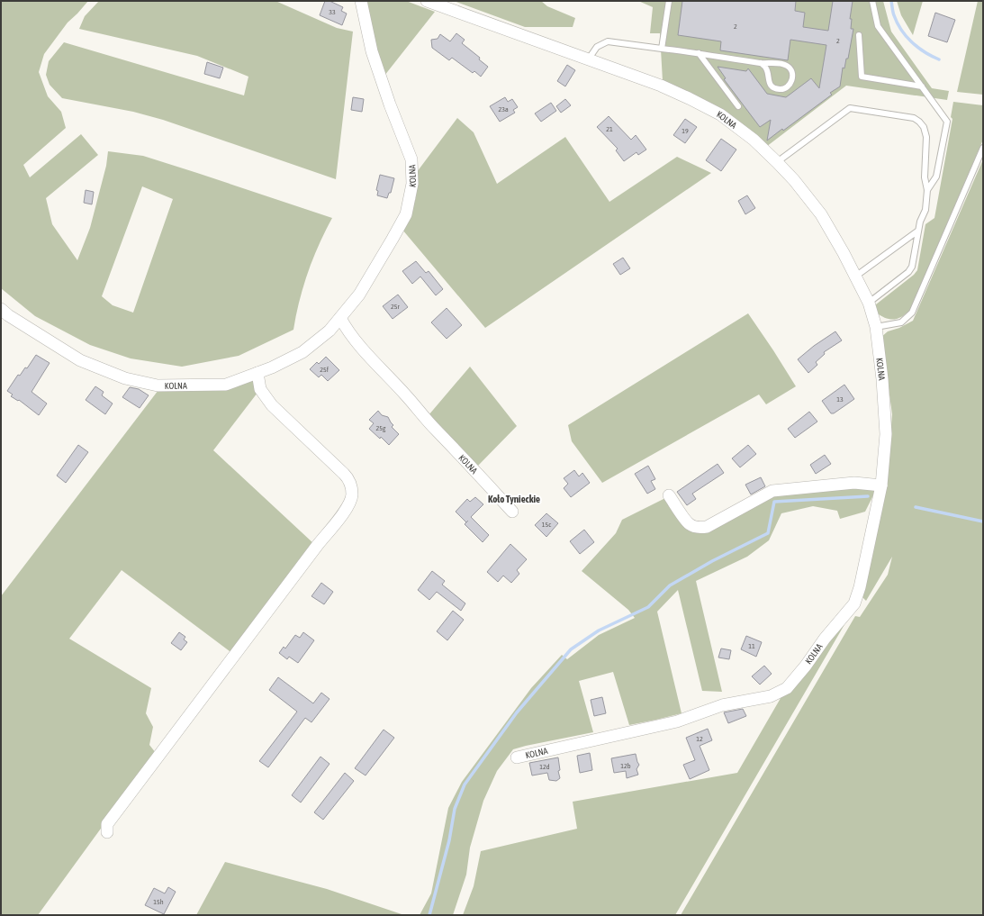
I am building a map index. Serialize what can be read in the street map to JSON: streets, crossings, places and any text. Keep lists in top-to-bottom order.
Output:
{
  "streets": {
    "street": ["KOLNA"]
  },
  "districts": ["Koło Tynieckie"],
  "house_numbers": [
    "33",
    "2",
    "2",
    "23a",
    "21",
    "19",
    "25r",
    "25f",
    "13",
    "25g",
    "15c",
    "11",
    "12",
    "12b",
    "12d",
    "15h"
  ]
}
